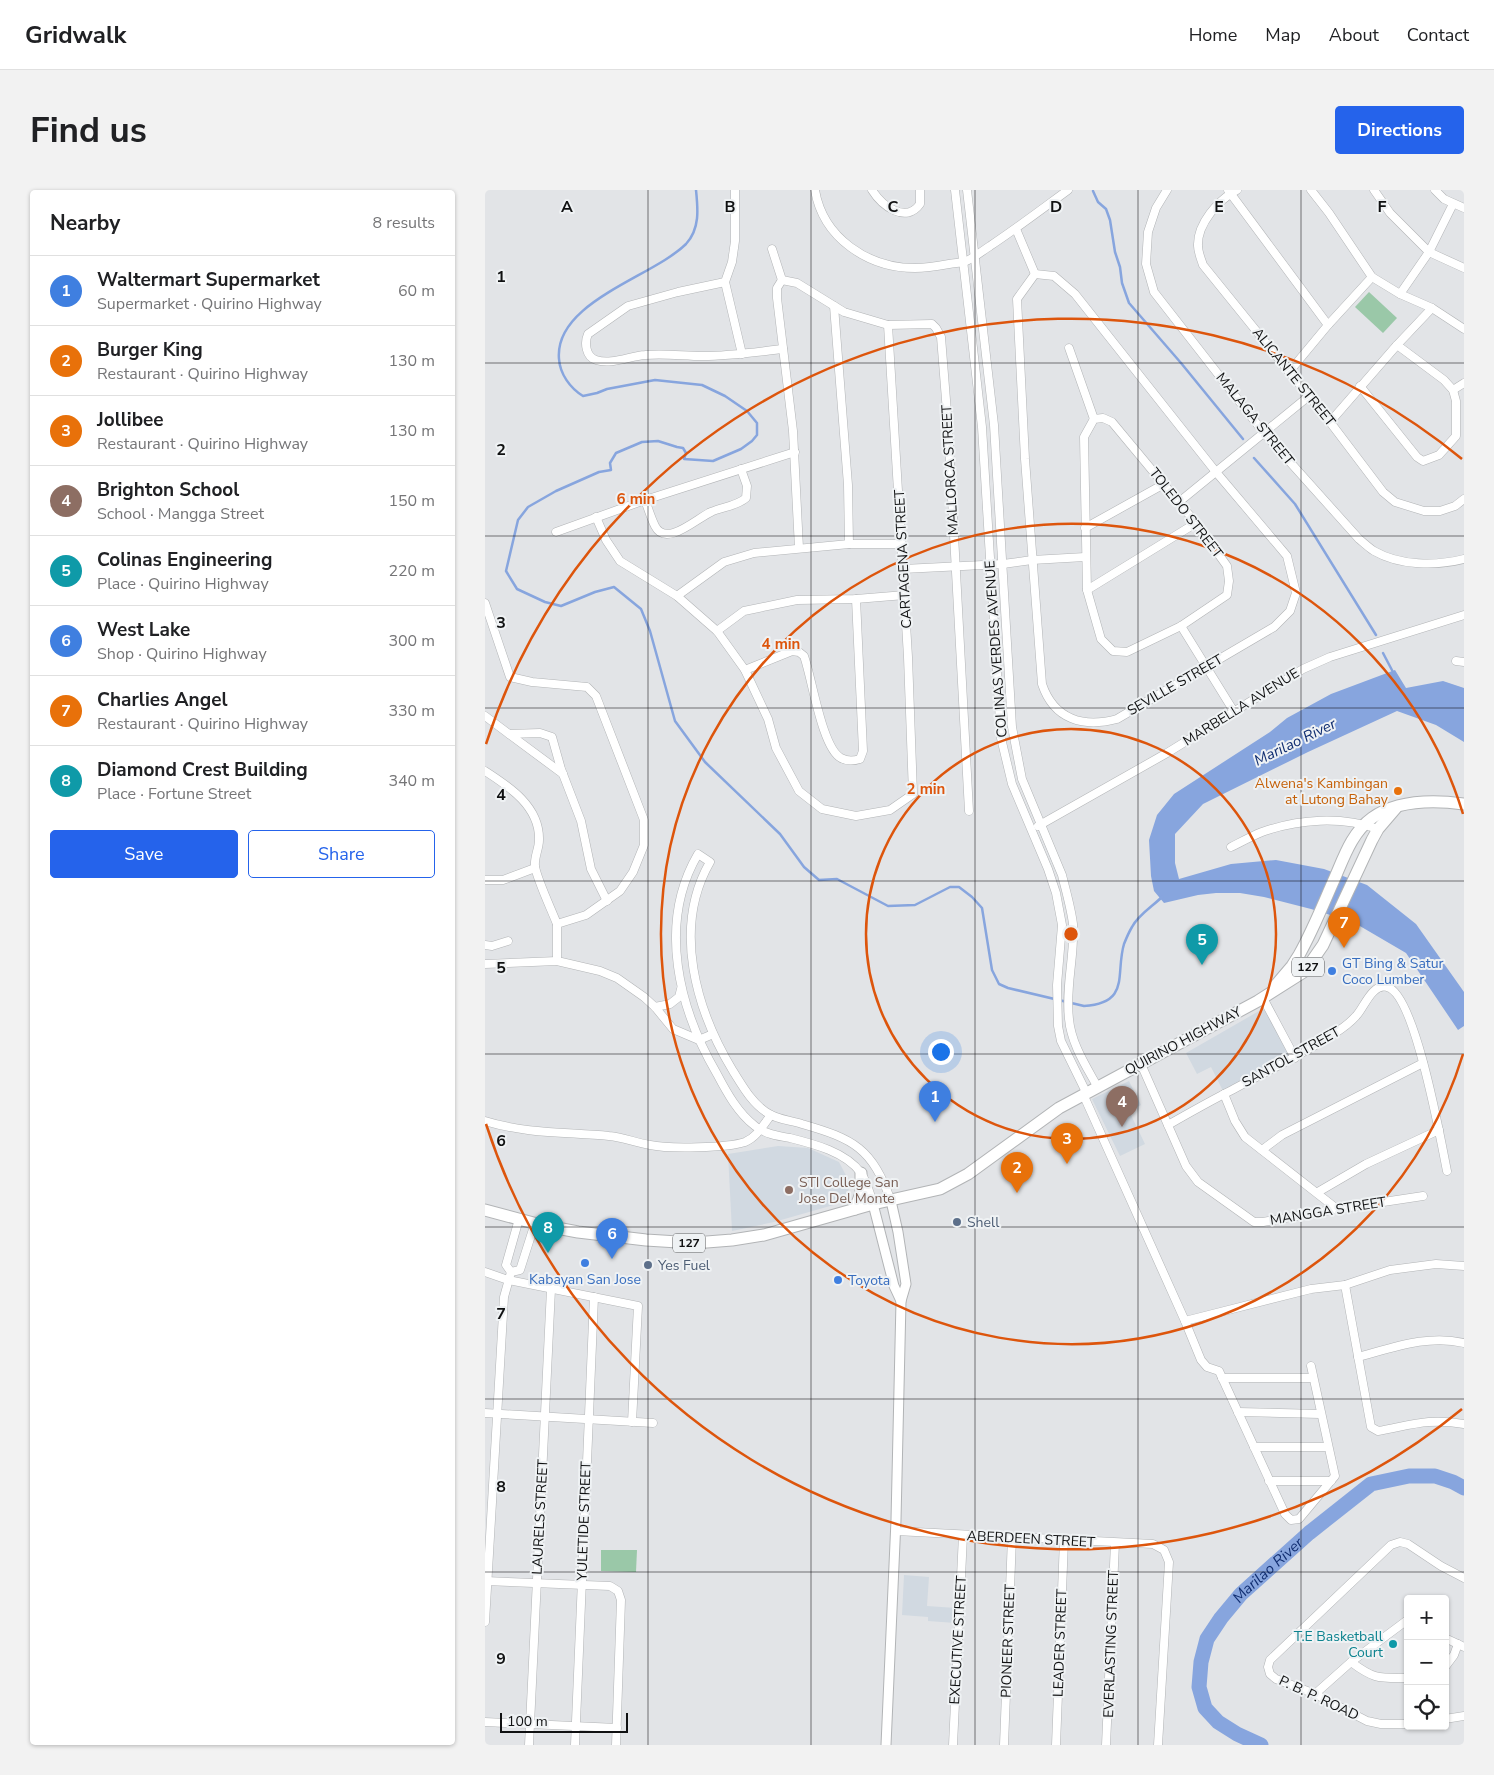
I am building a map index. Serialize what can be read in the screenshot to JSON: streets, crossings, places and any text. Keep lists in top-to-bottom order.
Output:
{
  "streets": {
    "main road": ["127", "QUIRINO HIGHWAY"],
    "street": [
      "ALICANTE STREET",
      "MALAGA STREET",
      "MALLORCA STREET",
      "TOLEDO STREET",
      "CARTAGENA STREET",
      "COLINAS VERDES AVENUE",
      "SEVILLE STREET",
      "MARBELLA AVENUE",
      "SANTOL STREET",
      "MANGGA STREET",
      "LAURELS STREET",
      "YULETIDE STREET",
      "ABERDEEN STREET",
      "EXECUTIVE STREET",
      "PIONEER STREET",
      "LEADER STREET",
      "EVERLASTING STREET",
      "P. B. P. ROAD"
    ]
  },
  "crossings": [
    ["MALLORCA STREET", "CARTAGENA STREET"],
    ["COLINAS VERDES AVENUE", "MARBELLA AVENUE"],
    ["COLINAS VERDES AVENUE", "QUIRINO HIGHWAY"],
    ["QUIRINO HIGHWAY", "MANGGA STREET"],
    ["SANTOL STREET", "MANGGA STREET"],
    ["ABERDEEN STREET", "EXECUTIVE STREET"],
    ["ABERDEEN STREET", "PIONEER STREET"],
    ["ABERDEEN STREET", "LEADER STREET"],
    ["ABERDEEN STREET", "EVERLASTING STREET"]
  ],
  "water": ["Marilao River"],
  "places": [
    "Alwena's Kambingan at Lutong Bahay",
    "GT Bing & Satur Coco Lumber",
    "STI College San Jose Del Monte",
    "Shell",
    "Kabayan San Jose",
    "Yes Fuel",
    "Toyota",
    "T.E Basketball Court"
  ],
  "scale_bar": "100 m",
  "page": {
    "header": "Gridwalk",
    "nav": [
      "Home",
      "Map",
      "About",
      "Contact"
    ],
    "buttons": [
      "Directions",
      ["Save", "Share"]
    ],
    "title": "Find us",
    "heading": ["Nearby", "8 results"],
    "list": [
      {
        "mark": "1",
        "name": "Waltermart Supermarket",
        "note": "Supermarket · Quirino Highway",
        "value": "60 m"
      },
      {
        "mark": "2",
        "name": "Burger King",
        "note": "Restaurant · Quirino Highway",
        "value": "130 m"
      },
      {
        "mark": "3",
        "name": "Jollibee",
        "note": "Restaurant · Quirino Highway",
        "value": "130 m"
      },
      {
        "mark": "4",
        "name": "Brighton School",
        "note": "School · Mangga Street",
        "value": "150 m"
      },
      {
        "mark": "5",
        "name": "Colinas Engineering",
        "note": "Place · Quirino Highway",
        "value": "220 m"
      },
      {
        "mark": "6",
        "name": "West Lake",
        "note": "Shop · Quirino Highway",
        "value": "300 m"
      },
      {
        "mark": "7",
        "name": "Charlies Angel",
        "note": "Restaurant · Quirino Highway",
        "value": "330 m"
      },
      {
        "mark": "8",
        "name": "Diamond Crest Building",
        "note": "Place · Fortune Street",
        "value": "340 m"
      }
    ],
    "pins": [
      "7",
      "5",
      "1",
      "4",
      "3",
      "2",
      "8",
      "6"
    ],
    "map_buttons": ["+", "−"],
    "scale": "100 m"
  },
  "grid": {
    "columns": [
      "A",
      "B",
      "C",
      "D",
      "E",
      "F"
    ],
    "rows": [
      "1",
      "2",
      "3",
      "4",
      "5",
      "6",
      "7",
      "8",
      "9"
    ]
  },
  "rings": ["6 min", "4 min", "2 min"]
}
